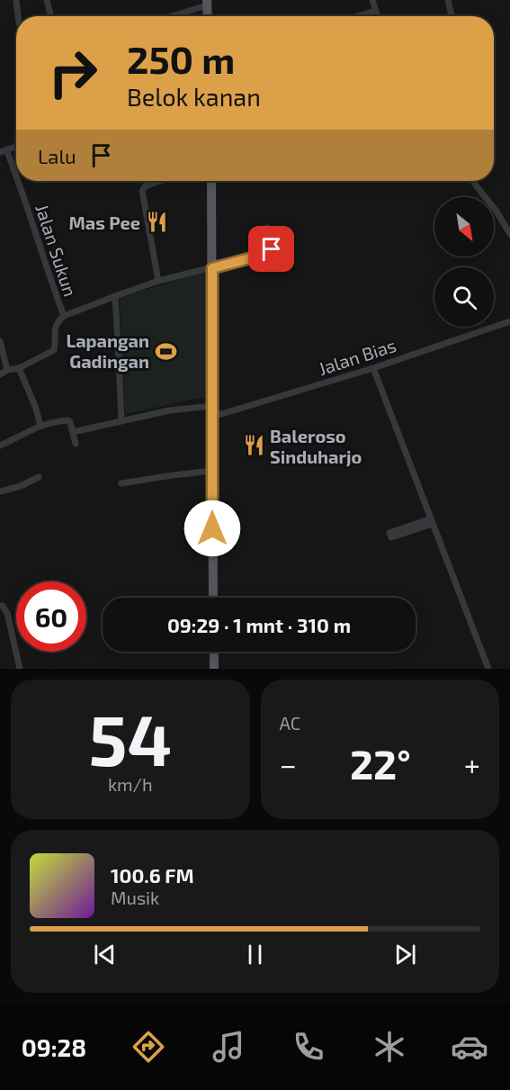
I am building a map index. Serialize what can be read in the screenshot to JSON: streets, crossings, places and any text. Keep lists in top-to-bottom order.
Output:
{
  "streets": {
    "street": ["Jalan Sukun", "Jalan Bias"]
  },
  "places": {
    "restaurant": ["Mas Pee", "Baleroso Sinduharjo"],
    "sports": ["Lapangan Gadingan"]
  },
  "north": "bottom right",
  "page": {
    "turn": ["250 m", "Belok kanan"],
    "then": "Lalu",
    "limit": "60",
    "trip": "09:29 · 1 mnt · 310 m",
    "tile": [
      ["54", "km/h"],
      "AC"
    ],
    "heat": ["−", "22°", "+"],
    "song": ["100.6 FM", "Musik"],
    "tabs": "09:28"
  }
}
